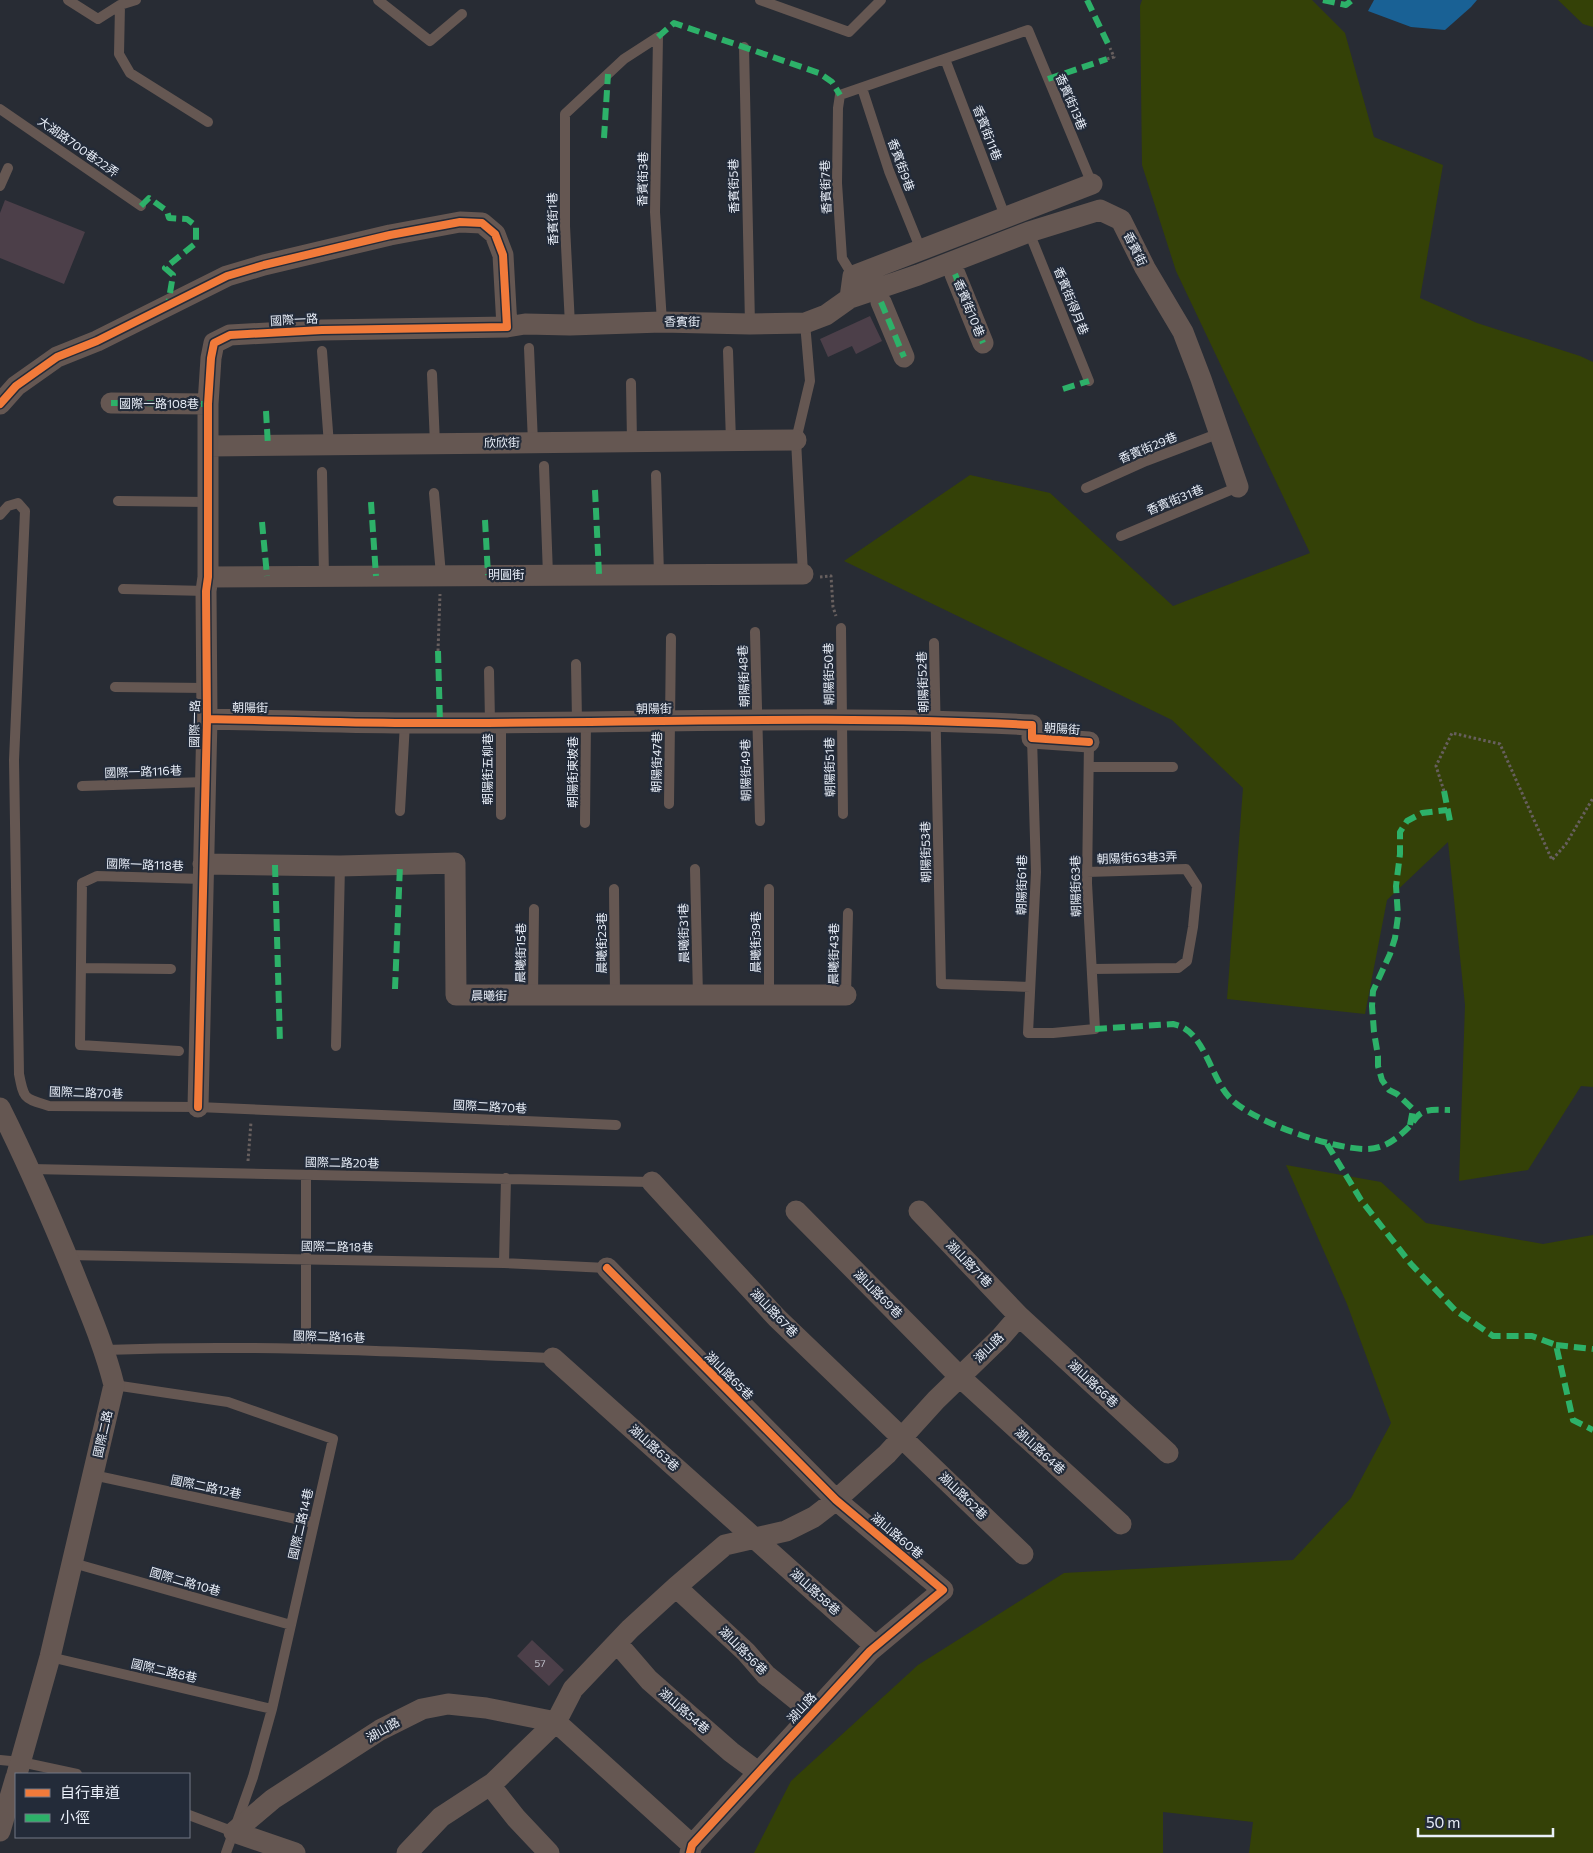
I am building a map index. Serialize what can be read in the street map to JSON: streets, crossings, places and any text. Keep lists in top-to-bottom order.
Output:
{
  "streets": {
    "street": [
      "香賓街",
      "香賓街10巷",
      "國際一路",
      "國際一路108巷",
      "欣欣街",
      "明圓街",
      "朝陽街",
      "晨曦街",
      "湖山路71巷",
      "湖山路69巷",
      "湖山路67巷",
      "湖山路",
      "湖山路65巷",
      "湖山路66巷",
      "國際二路",
      "湖山路63巷",
      "湖山路64巷",
      "湖山路62巷",
      "湖山路60巷",
      "湖山路58巷",
      "湖山路56巷",
      "湖山路54巷"
    ],
    "lane": [
      "香賓街13巷",
      "香賓街11巷",
      "大湖路700巷22弄",
      "香賓街9巷",
      "香賓街3巷",
      "香賓街5巷",
      "香賓街7巷",
      "香賓街1巷",
      "香賓街得月巷",
      "香賓街29巷",
      "香賓街31巷",
      "朝陽街50巷",
      "朝陽街48巷",
      "朝陽街52巷",
      "朝陽街47巷",
      "朝陽街51巷",
      "朝陽街五柳巷",
      "朝陽街49巷",
      "國際一路116巷",
      "朝陽街東坡巷",
      "朝陽街53巷",
      "朝陽街63巷3弄",
      "國際一路118巷",
      "朝陽街61巷",
      "朝陽街63巷",
      "晨曦街31巷",
      "晨曦街39巷",
      "晨曦街23巷",
      "晨曦街15巷",
      "晨曦街43巷",
      "國際二路70巷",
      "國際二路20巷",
      "國際二路18巷",
      "國際二路16巷",
      "國際二路12巷",
      "國際二路14巷",
      "國際二路10巷",
      "國際二路8巷"
    ]
  },
  "crossings": [
    ["香賓街13巷", "香賓街11巷"],
    ["香賓街9巷", "香賓街7巷"],
    ["香賓街3巷", "香賓街1巷"],
    ["香賓街3巷", "香賓街"],
    ["香賓街5巷", "香賓街"],
    ["香賓街1巷", "香賓街"],
    ["香賓街", "香賓街得月巷"],
    ["香賓街", "國際一路"],
    ["香賓街", "香賓街29巷"],
    ["香賓街", "香賓街31巷"],
    ["國際一路", "國際一路108巷"],
    ["國際一路", "欣欣街"],
    ["國際一路", "明圓街"],
    ["國際一路", "朝陽街"],
    ["國際一路", "國際一路116巷"],
    ["國際一路", "國際一路118巷"],
    ["國際一路", "晨曦街"],
    ["國際一路", "國際二路70巷"],
    ["朝陽街50巷", "朝陽街"],
    ["朝陽街50巷", "朝陽街51巷"],
    ["朝陽街48巷", "朝陽街"],
    ["朝陽街48巷", "朝陽街49巷"],
    ["朝陽街52巷", "朝陽街"],
    ["朝陽街52巷", "朝陽街53巷"],
    ["朝陽街", "朝陽街47巷"],
    ["朝陽街", "朝陽街51巷"],
    ["朝陽街", "朝陽街五柳巷"],
    ["朝陽街", "朝陽街49巷"],
    ["朝陽街", "朝陽街東坡巷"],
    ["朝陽街", "朝陽街53巷"],
    ["朝陽街", "朝陽街61巷"],
    ["朝陽街", "朝陽街63巷"],
    ["朝陽街53巷", "朝陽街61巷"],
    ["朝陽街63巷3弄", "朝陽街63巷"],
    ["國際一路118巷", "晨曦街"],
    ["朝陽街61巷", "朝陽街63巷"],
    ["晨曦街31巷", "晨曦街"],
    ["晨曦街39巷", "晨曦街"],
    ["晨曦街23巷", "晨曦街"],
    ["晨曦街15巷", "晨曦街"],
    ["晨曦街43巷", "晨曦街"],
    ["國際二路20巷", "湖山路67巷"],
    ["國際二路20巷", "國際二路"],
    ["國際二路18巷", "湖山路65巷"],
    ["國際二路18巷", "國際二路"],
    ["湖山路71巷", "湖山路"],
    ["湖山路71巷", "湖山路66巷"],
    ["湖山路69巷", "湖山路"],
    ["湖山路69巷", "湖山路64巷"],
    ["湖山路67巷", "湖山路"],
    ["湖山路67巷", "湖山路62巷"],
    ["國際二路16巷", "國際二路"],
    ["國際二路16巷", "湖山路63巷"],
    ["湖山路", "湖山路65巷"],
    ["湖山路", "湖山路66巷"],
    ["湖山路", "湖山路63巷"],
    ["湖山路", "湖山路64巷"],
    ["湖山路", "湖山路62巷"],
    ["湖山路", "國際二路14巷"],
    ["湖山路", "湖山路60巷"],
    ["湖山路", "湖山路58巷"],
    ["湖山路", "湖山路56巷"],
    ["湖山路", "湖山路54巷"],
    ["湖山路65巷", "湖山路60巷"],
    ["國際二路", "國際二路12巷"],
    ["國際二路", "國際二路14巷"],
    ["國際二路", "國際二路10巷"],
    ["國際二路", "國際二路8巷"],
    ["湖山路63巷", "湖山路58巷"],
    ["國際二路12巷", "國際二路14巷"],
    ["國際二路14巷", "國際二路10巷"],
    ["國際二路14巷", "國際二路8巷"]
  ],
  "house_numbers": ["57"],
  "legend": ["自行車道", "小徑"],
  "scale_bar": "50 m"
}
